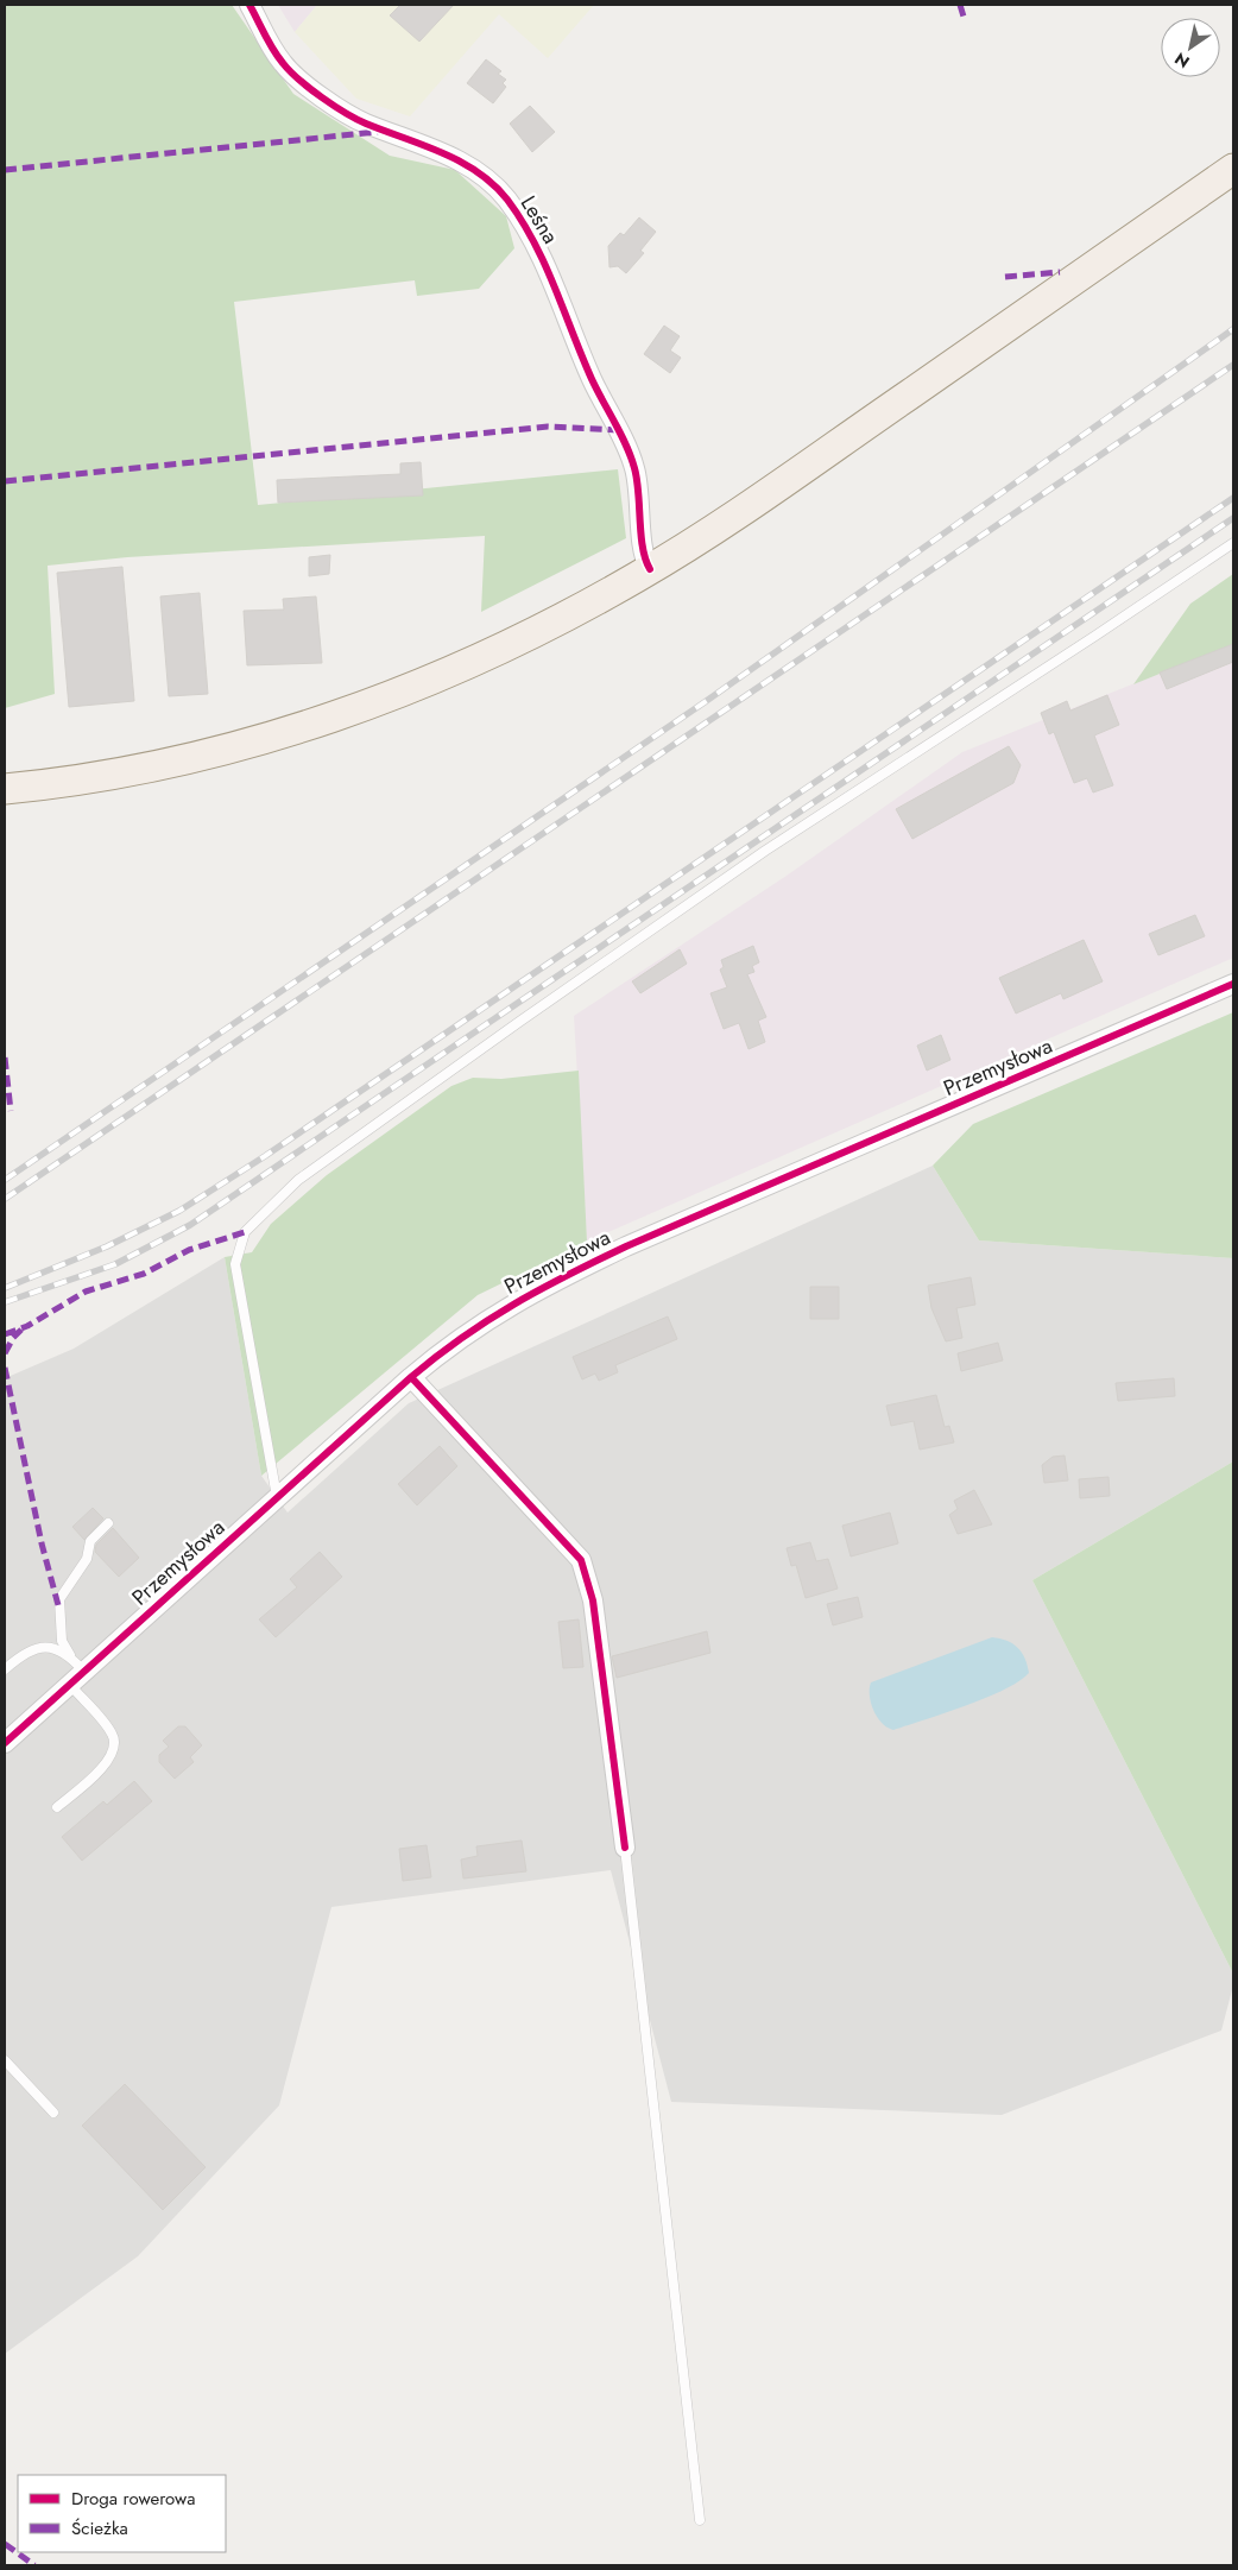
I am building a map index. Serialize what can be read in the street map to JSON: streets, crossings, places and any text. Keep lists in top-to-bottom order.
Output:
{
  "streets": {
    "street": ["Leśna", "Przemysłowa"]
  },
  "legend": ["Droga rowerowa", "Ścieżka"],
  "north": "bottom left"
}
